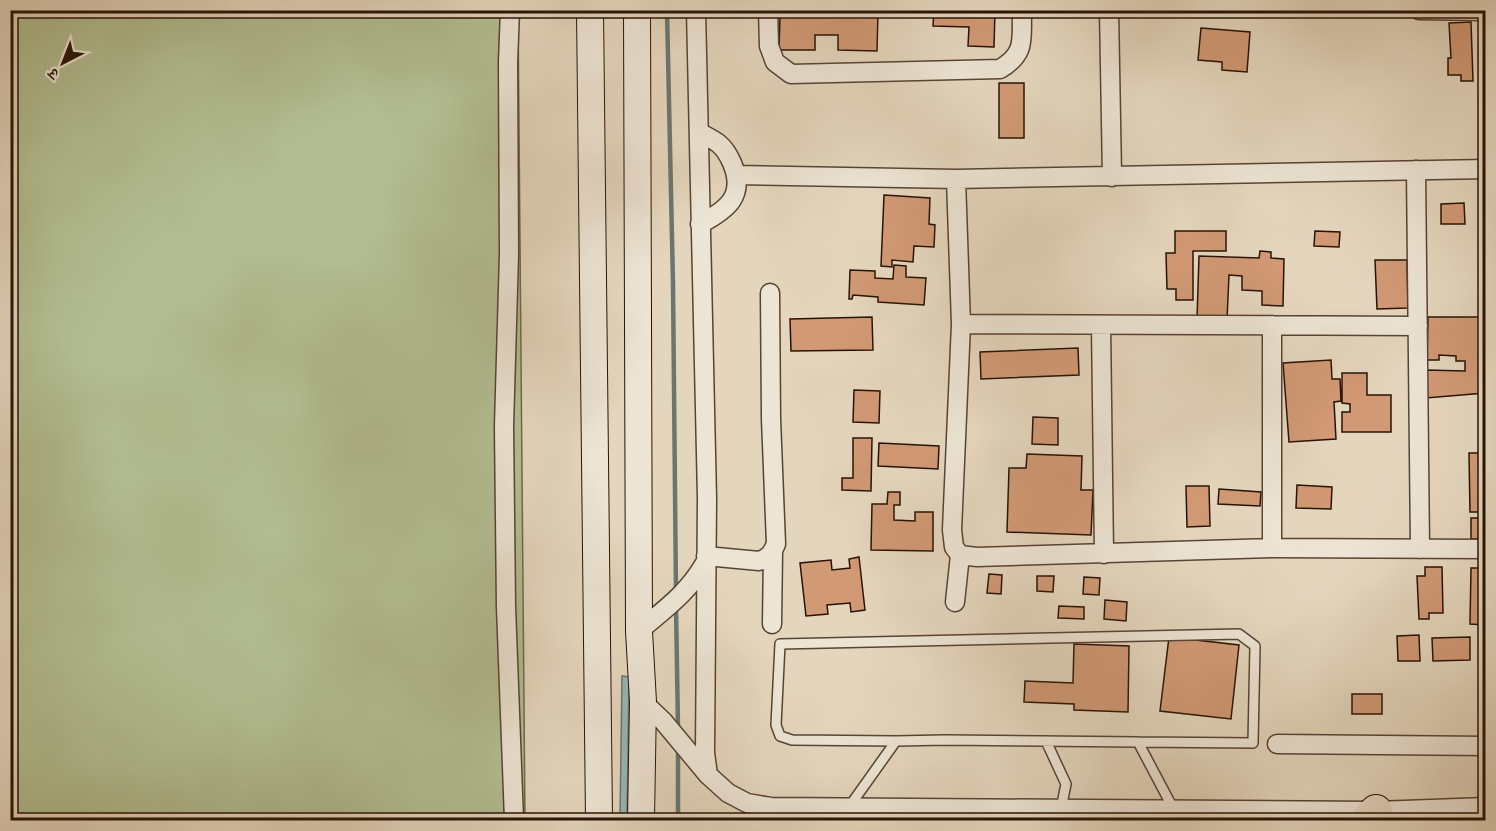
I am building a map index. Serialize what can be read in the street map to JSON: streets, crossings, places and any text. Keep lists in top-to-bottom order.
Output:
{
  "north": "bottom left"
}
